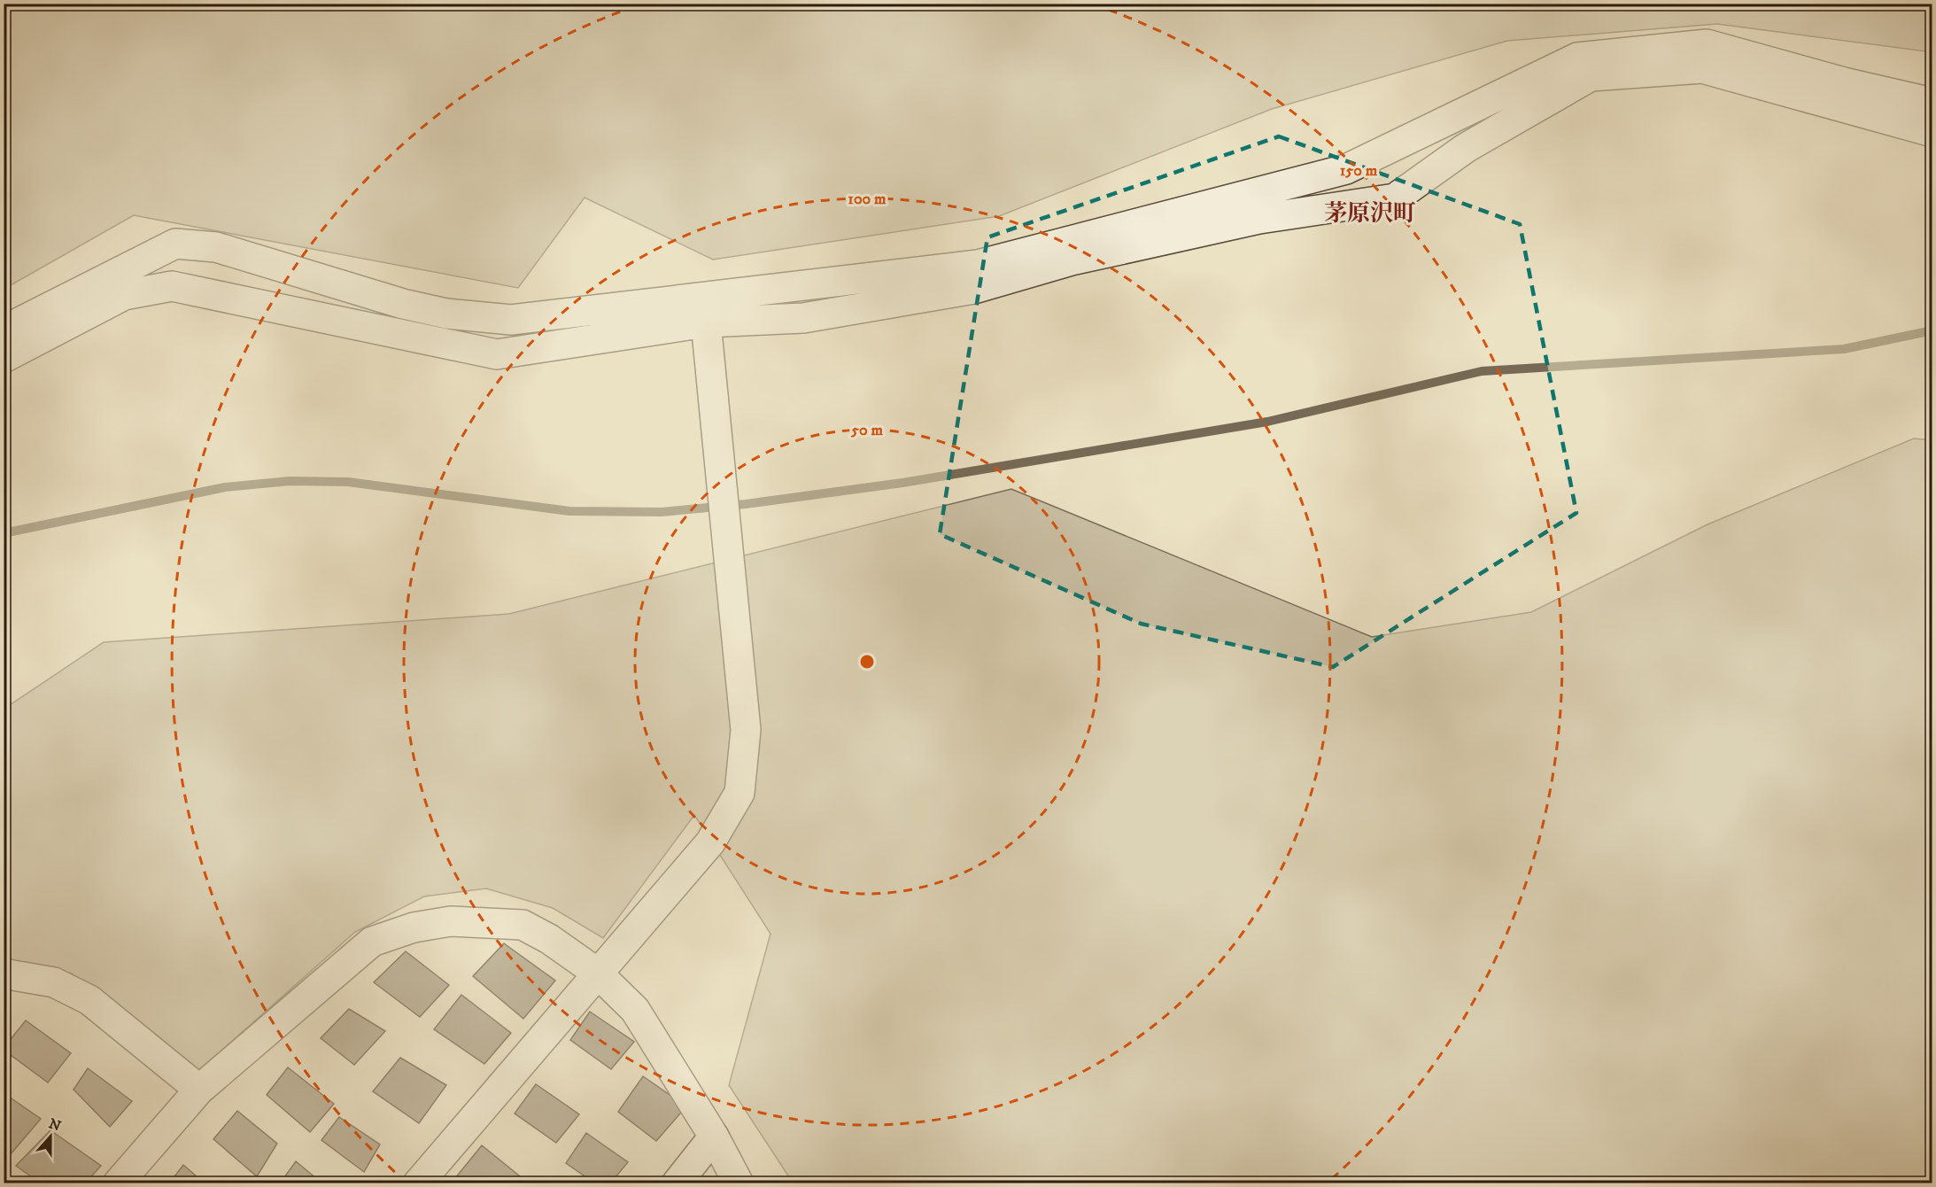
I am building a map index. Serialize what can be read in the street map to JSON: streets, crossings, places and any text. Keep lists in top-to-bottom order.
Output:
{
  "districts": ["茅原沢町"],
  "north": "top",
  "rings": ["150 m", "100 m", "50 m"]
}
